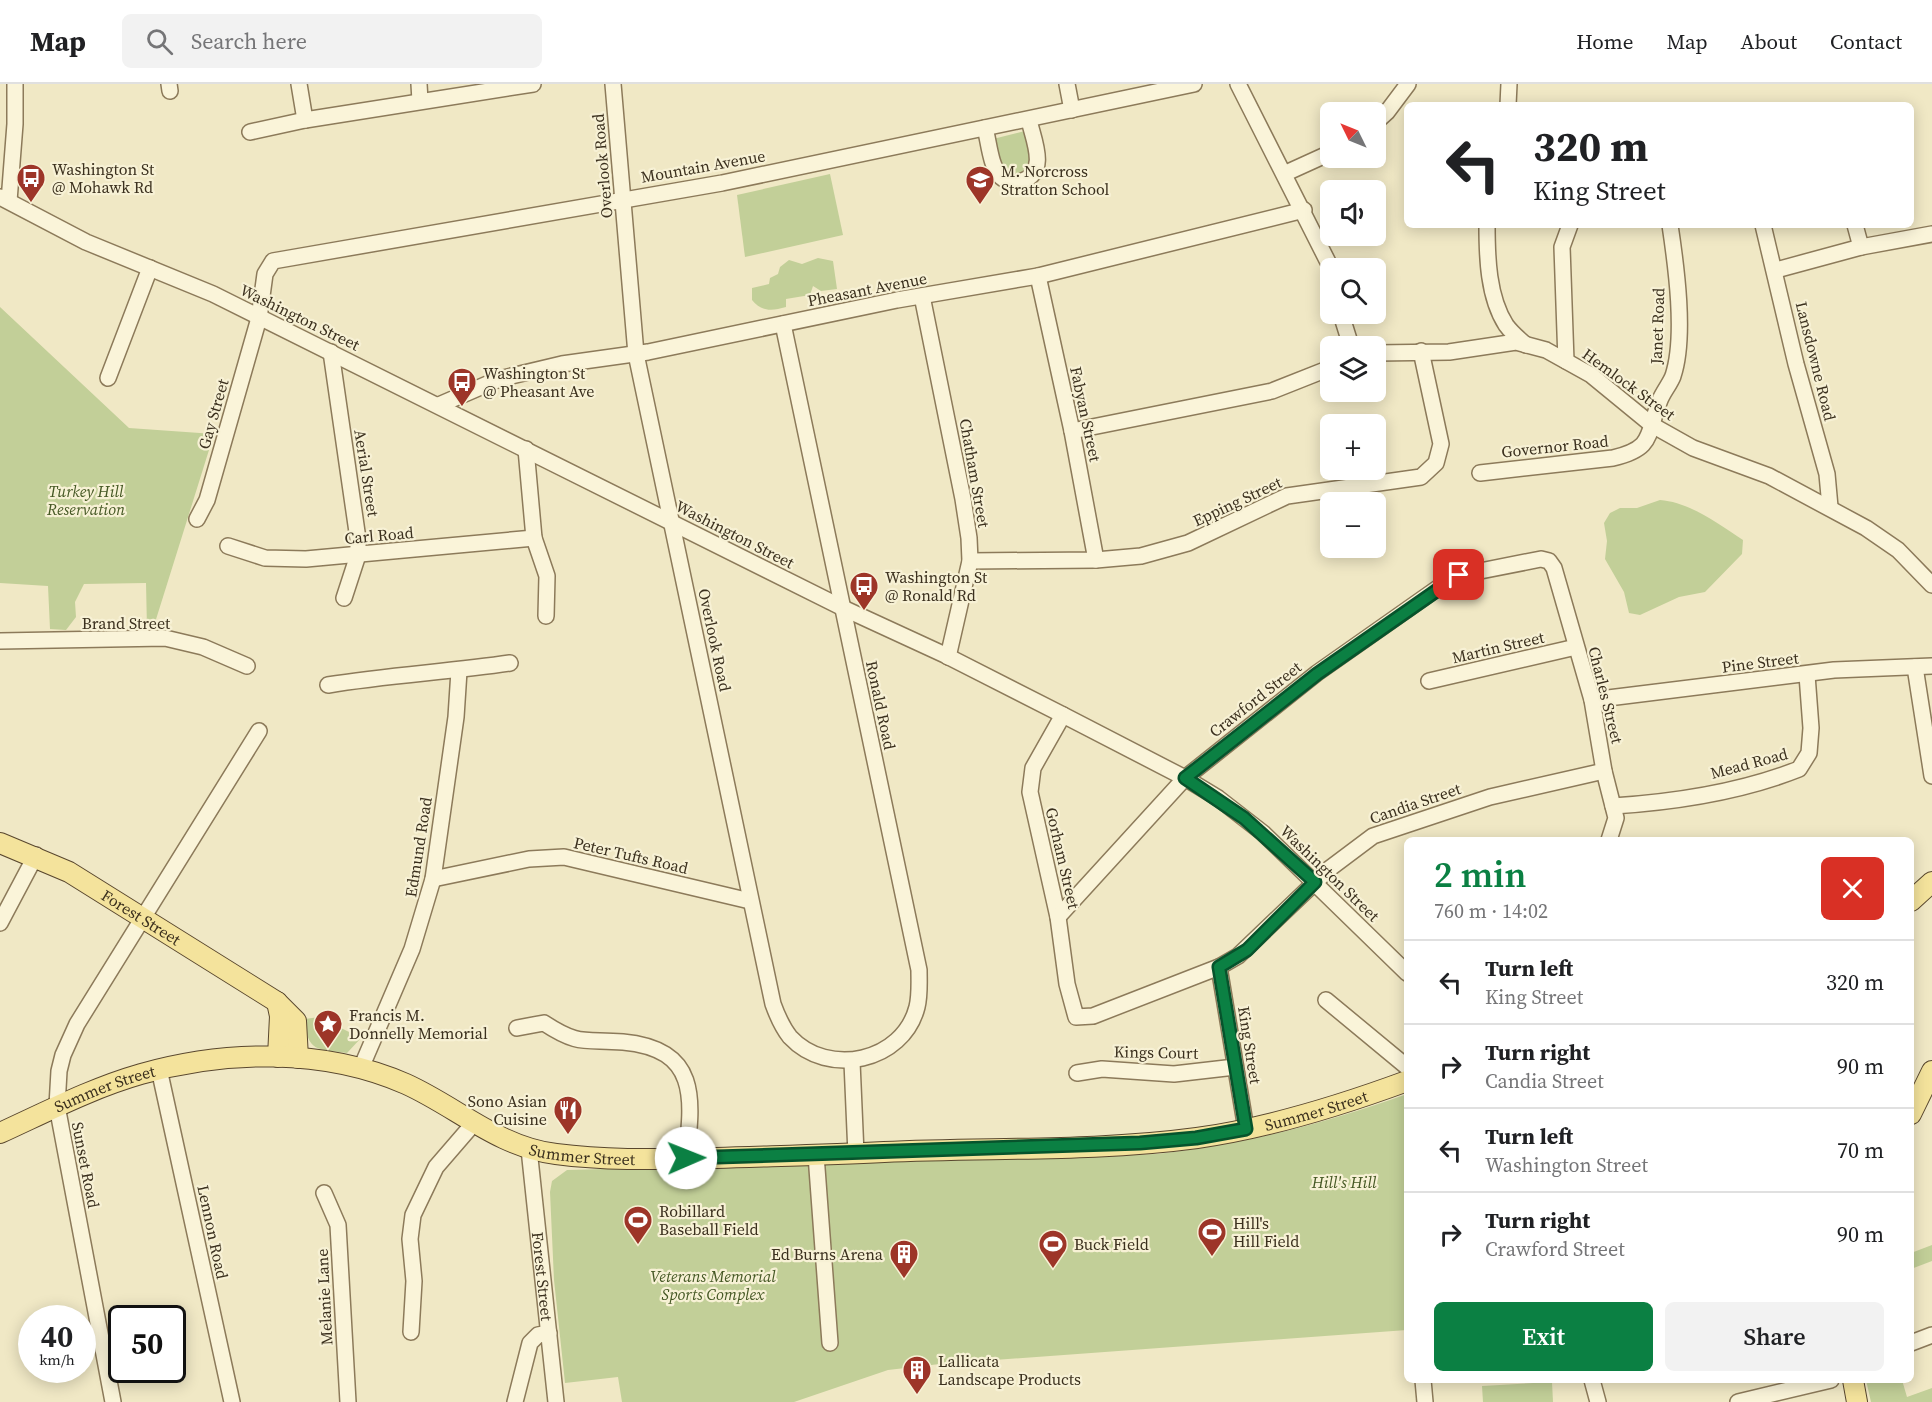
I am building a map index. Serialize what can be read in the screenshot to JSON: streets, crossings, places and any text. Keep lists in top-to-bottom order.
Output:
{
  "streets": {
    "main road": ["Forest Street", "Summer Street"],
    "street": [
      "Overlook Road",
      "Mountain Avenue",
      "Pheasant Avenue",
      "Washington Street",
      "Janet Road",
      "Lansdowne Road",
      "Hemlock Street",
      "Gay Street",
      "Fabyan Street",
      "Governor Road",
      "Aerial Street",
      "Chatham Street",
      "Epping Street",
      "Carl Road",
      "Brand Street",
      "Martin Street",
      "Pine Street",
      "Charles Street",
      "Crawford Street",
      "Ronald Road",
      "Mead Road",
      "Candia Street",
      "Edmund Road",
      "Peter Tufts Road",
      "Gorham Street",
      "King Street",
      "Kings Court",
      "Sunset Road",
      "Lennon Road",
      "Melanie Lane"
    ]
  },
  "crossings": [
    ["Overlook Road", "Mountain Avenue"],
    ["Overlook Road", "Pheasant Avenue"],
    ["Overlook Road", "Washington Street"],
    ["Overlook Road", "Ronald Road"],
    ["Overlook Road", "Peter Tufts Road"],
    ["Mountain Avenue", "Washington Street"],
    ["Mountain Avenue", "Gay Street"],
    ["Pheasant Avenue", "Washington Street"],
    ["Pheasant Avenue", "Fabyan Street"],
    ["Pheasant Avenue", "Chatham Street"],
    ["Pheasant Avenue", "Ronald Road"],
    ["Washington Street", "Gay Street"],
    ["Washington Street", "Aerial Street"],
    ["Washington Street", "Chatham Street"],
    ["Washington Street", "Crawford Street"],
    ["Washington Street", "Ronald Road"],
    ["Washington Street", "Candia Street"],
    ["Washington Street", "Gorham Street"],
    ["Janet Road", "Hemlock Street"],
    ["Janet Road", "Governor Road"],
    ["Lansdowne Road", "Hemlock Street"],
    ["Hemlock Street", "Governor Road"],
    ["Hemlock Street", "Epping Street"],
    ["Fabyan Street", "Epping Street"],
    ["Aerial Street", "Carl Road"],
    ["Chatham Street", "Epping Street"],
    ["Martin Street", "Charles Street"],
    ["Pine Street", "Charles Street"],
    ["Pine Street", "Mead Road"],
    ["Charles Street", "Crawford Street"],
    ["Charles Street", "Mead Road"],
    ["Charles Street", "Candia Street"],
    ["Crawford Street", "Gorham Street"],
    ["Candia Street", "Gorham Street"],
    ["Candia Street", "King Street"],
    ["Edmund Road", "Peter Tufts Road"],
    ["Edmund Road", "Summer Street"],
    ["Forest Street", "Summer Street"],
    ["Forest Street", "Sunset Road"],
    ["King Street", "Kings Court"],
    ["King Street", "Summer Street"],
    ["Summer Street", "Sunset Road"],
    ["Summer Street", "Lennon Road"]
  ],
  "parks": ["Turkey Hill Reservation", "Hill's Hill", "Veterans Memorial Sports Complex"],
  "places": {
    "bus stop": ["Washington St @ Mohawk Rd", "Washington St @ Pheasant Ave", "Washington St @ Ronald Rd"],
    "school or university": ["M. Norcross Stratton School"],
    "place": ["Francis M. Donnelly Memorial"],
    "restaurant": ["Sono Asian Cuisine"],
    "sports": ["Robillard Baseball Field", "Hill's Hill Field", "Buck Field"],
    "building": ["Ed Burns Arena", "Lallicata Landscape Products"]
  },
  "north": "top left",
  "page": {
    "header": "Map",
    "search": "Search here",
    "nav": [
      "Home",
      "Map",
      "About",
      "Contact"
    ],
    "map_buttons": ["+", "−"],
    "turn": ["320 m", "King Street"],
    "heading": ["2 min", "760 m · 14:02"],
    "list": [
      {
        "name": "Turn left",
        "note": "King Street",
        "value": "320 m"
      },
      {
        "name": "Turn right",
        "note": "Candia Street",
        "value": "90 m"
      },
      {
        "name": "Turn left",
        "note": "Washington Street",
        "value": "70 m"
      },
      {
        "name": "Turn right",
        "note": "Crawford Street",
        "value": "90 m"
      }
    ],
    "buttons": ["Exit", "Share"],
    "speed": "40 km/h",
    "limit": "50"
  }
}
